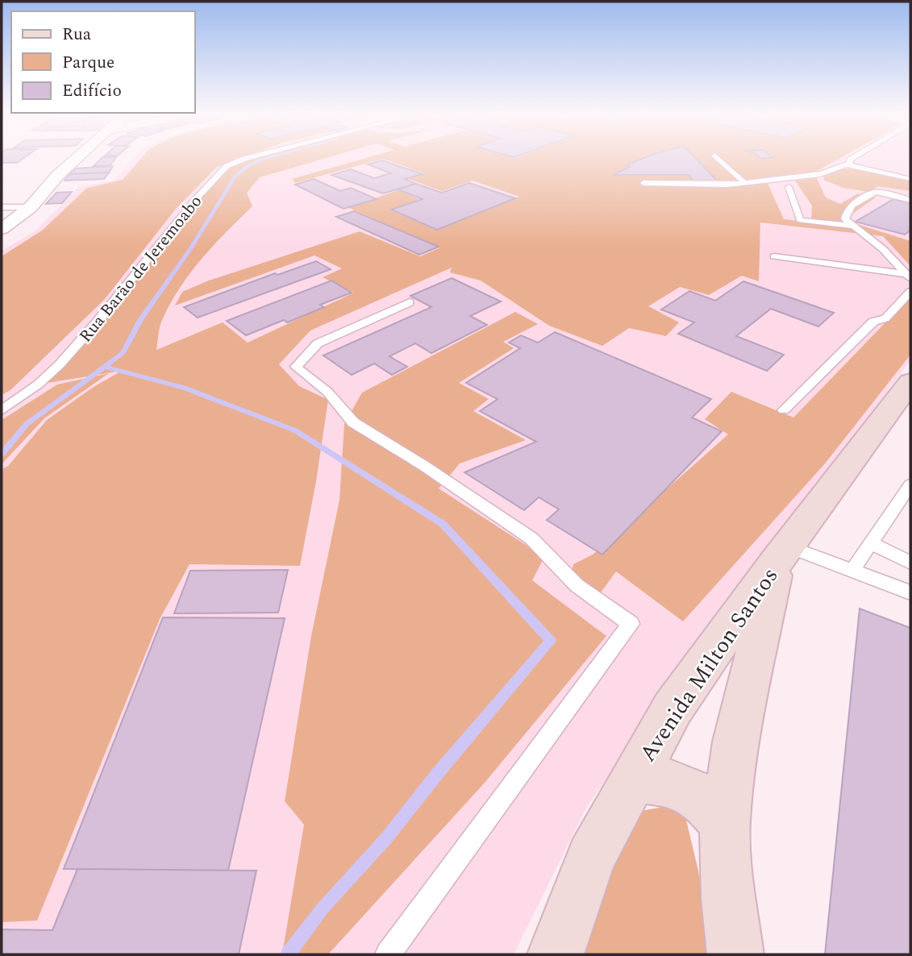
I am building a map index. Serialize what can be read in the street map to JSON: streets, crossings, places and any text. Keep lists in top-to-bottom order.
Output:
{
  "streets": {
    "main road": ["Avenida Milton Santos"],
    "lane": ["Rua Barão de Jeremoabo"]
  },
  "legend": ["Rua", "Parque", "Edifício"]
}
